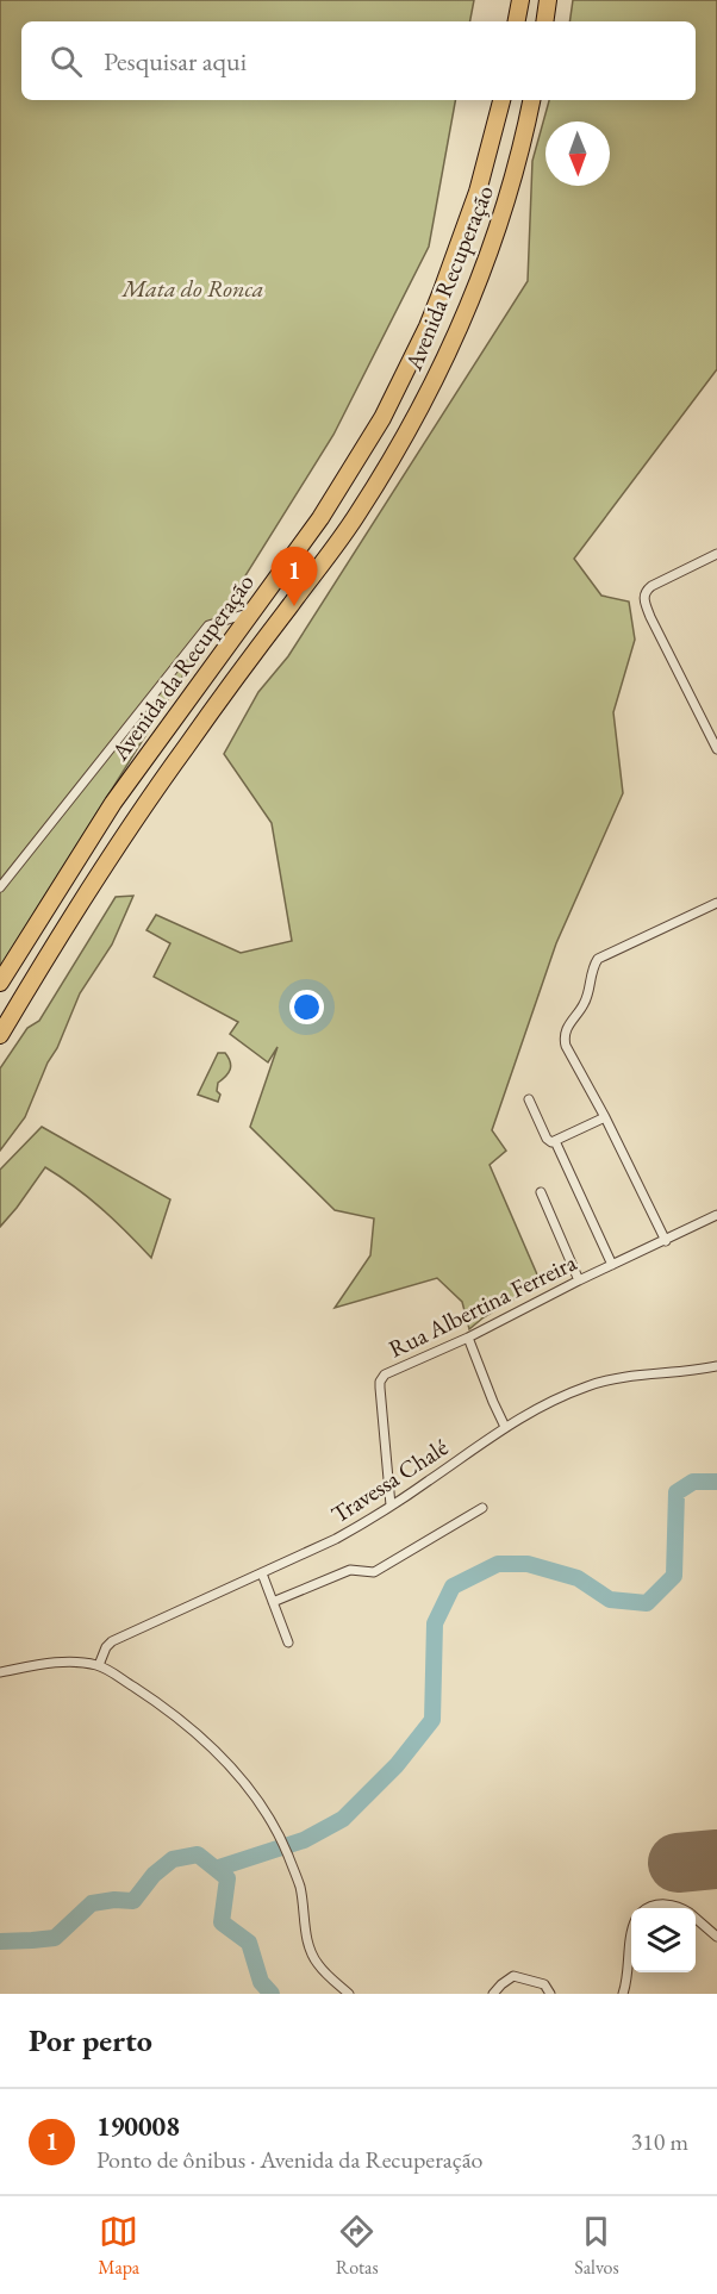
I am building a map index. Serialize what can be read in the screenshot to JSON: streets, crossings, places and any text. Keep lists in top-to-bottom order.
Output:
{
  "streets": {
    "highway": ["Avenida Recuperação", "Avenida da Recuperação"],
    "street": ["Rua Albertina Ferreira", "Travessa Chalé"]
  },
  "crossings": [
    ["Rua Albertina Ferreira", "Travessa Chalé"]
  ],
  "parks": ["Mata do Ronca"],
  "north": "bottom",
  "page": {
    "search": "Pesquisar aqui",
    "pins": "1",
    "heading": "Por perto",
    "list": [
      {
        "mark": "1",
        "name": "190008",
        "note": "Ponto de ônibus · Avenida da Recuperação",
        "value": "310 m"
      }
    ],
    "nav": ["Mapa", "Rotas", "Salvos"]
  }
}
